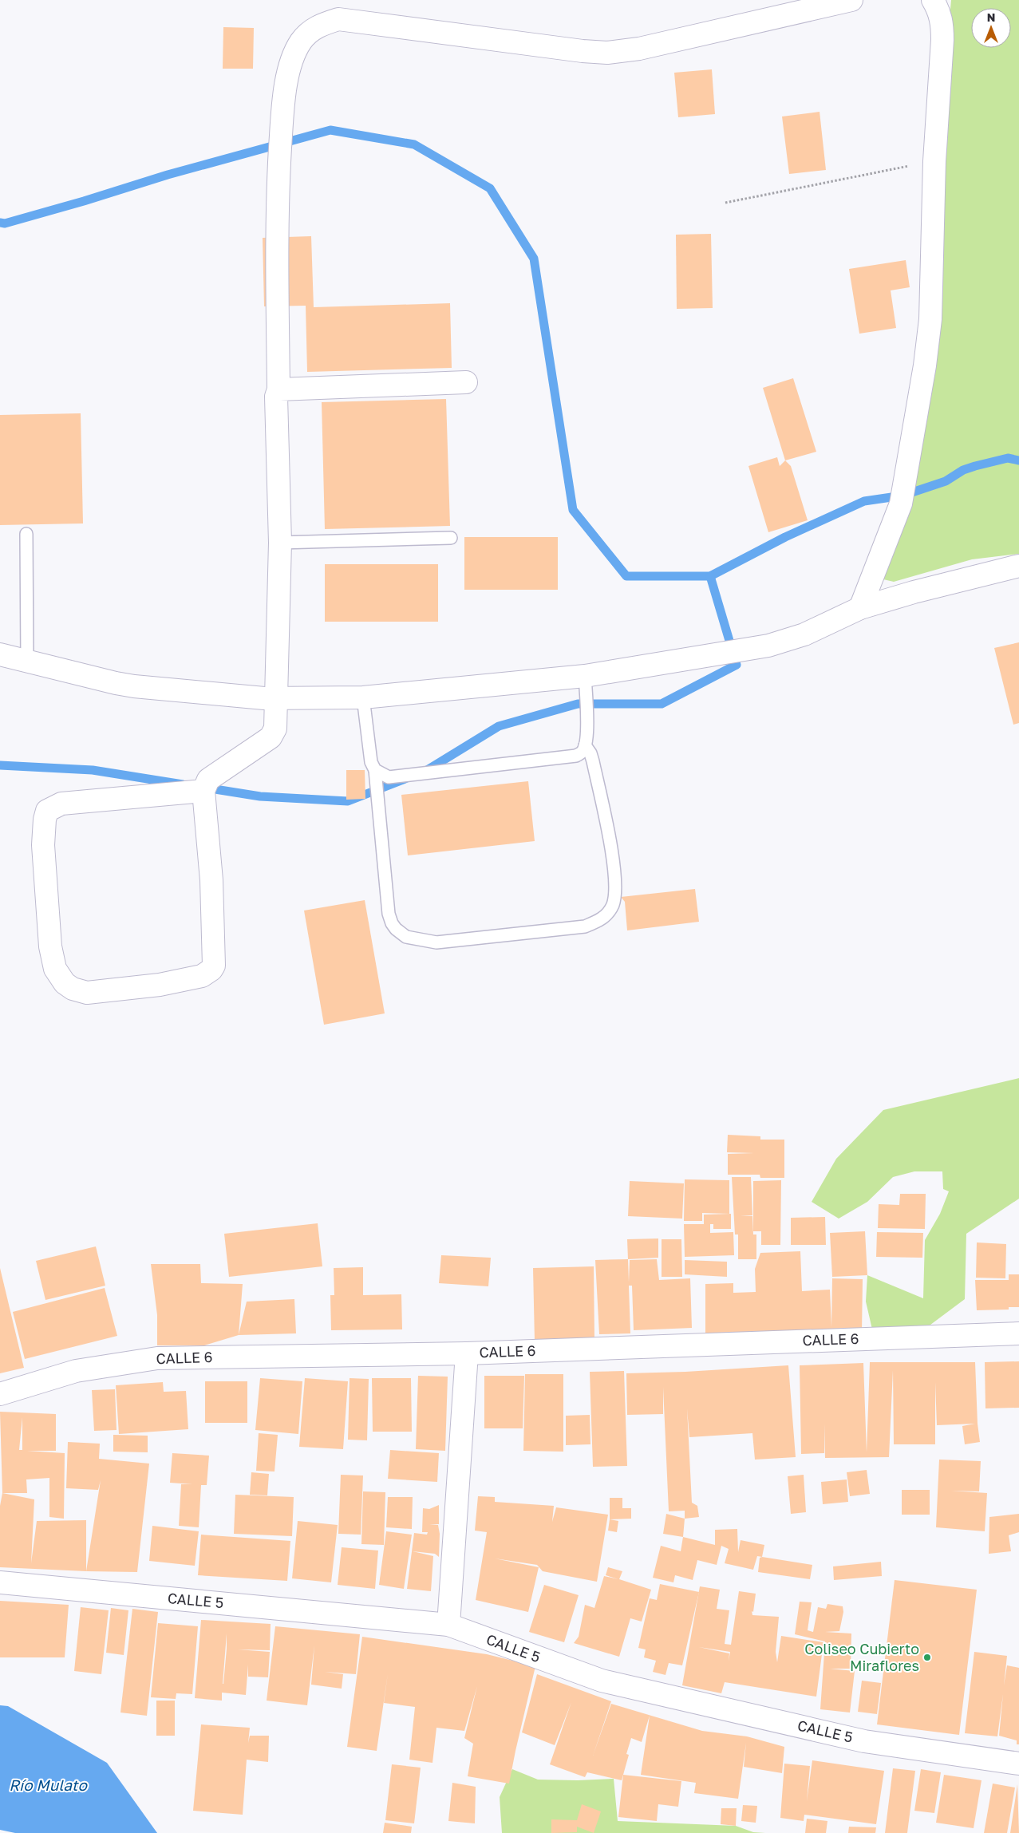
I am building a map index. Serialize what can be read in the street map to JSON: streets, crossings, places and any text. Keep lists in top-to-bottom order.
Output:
{
  "streets": {
    "street": ["CALLE 6", "CALLE 5"]
  },
  "water": ["Río Mulato"],
  "places": ["Coliseo Cubierto Miraflores"],
  "north": "top"
}
